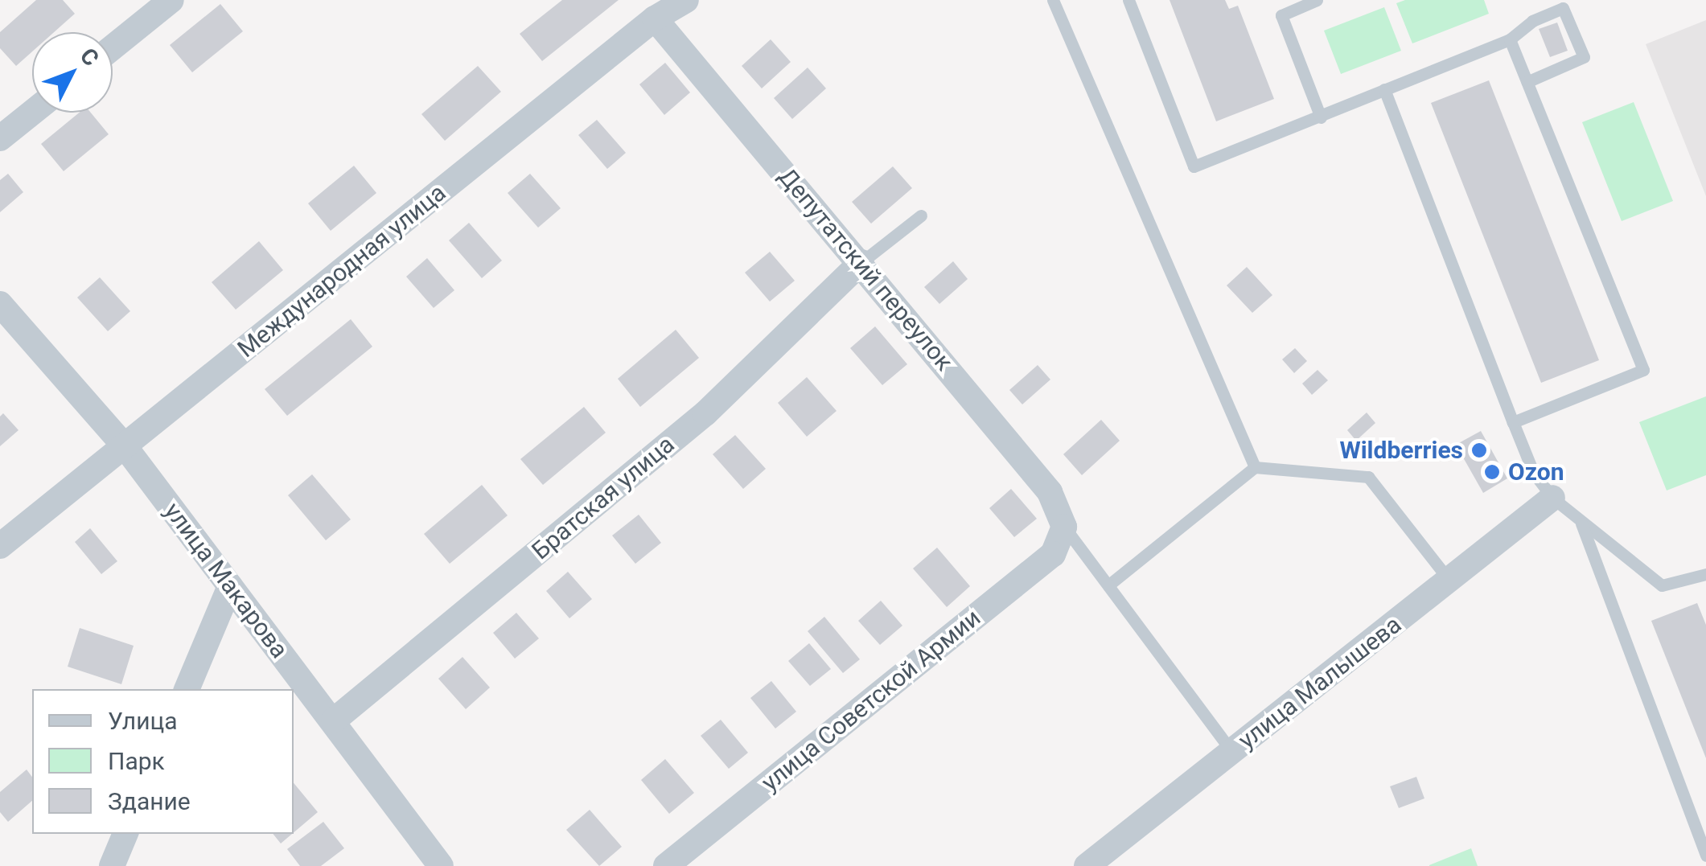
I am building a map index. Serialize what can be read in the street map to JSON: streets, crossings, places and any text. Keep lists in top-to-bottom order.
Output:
{
  "streets": {
    "street": [
      "Депутатский переулок",
      "Международная улица",
      "Братская улица",
      "улица Макарова",
      "улица Малышева",
      "улица Советской Армии"
    ]
  },
  "crossings": [
    ["Депутатский переулок", "Международная улица"],
    ["Депутатский переулок", "Братская улица"],
    ["Депутатский переулок", "улица Советской Армии"],
    ["Международная улица", "улица Макарова"],
    ["Братская улица", "улица Макарова"]
  ],
  "places": ["Wildberries", "Ozon"],
  "legend": ["Улица", "Парк", "Здание"],
  "north": "top right"
}
